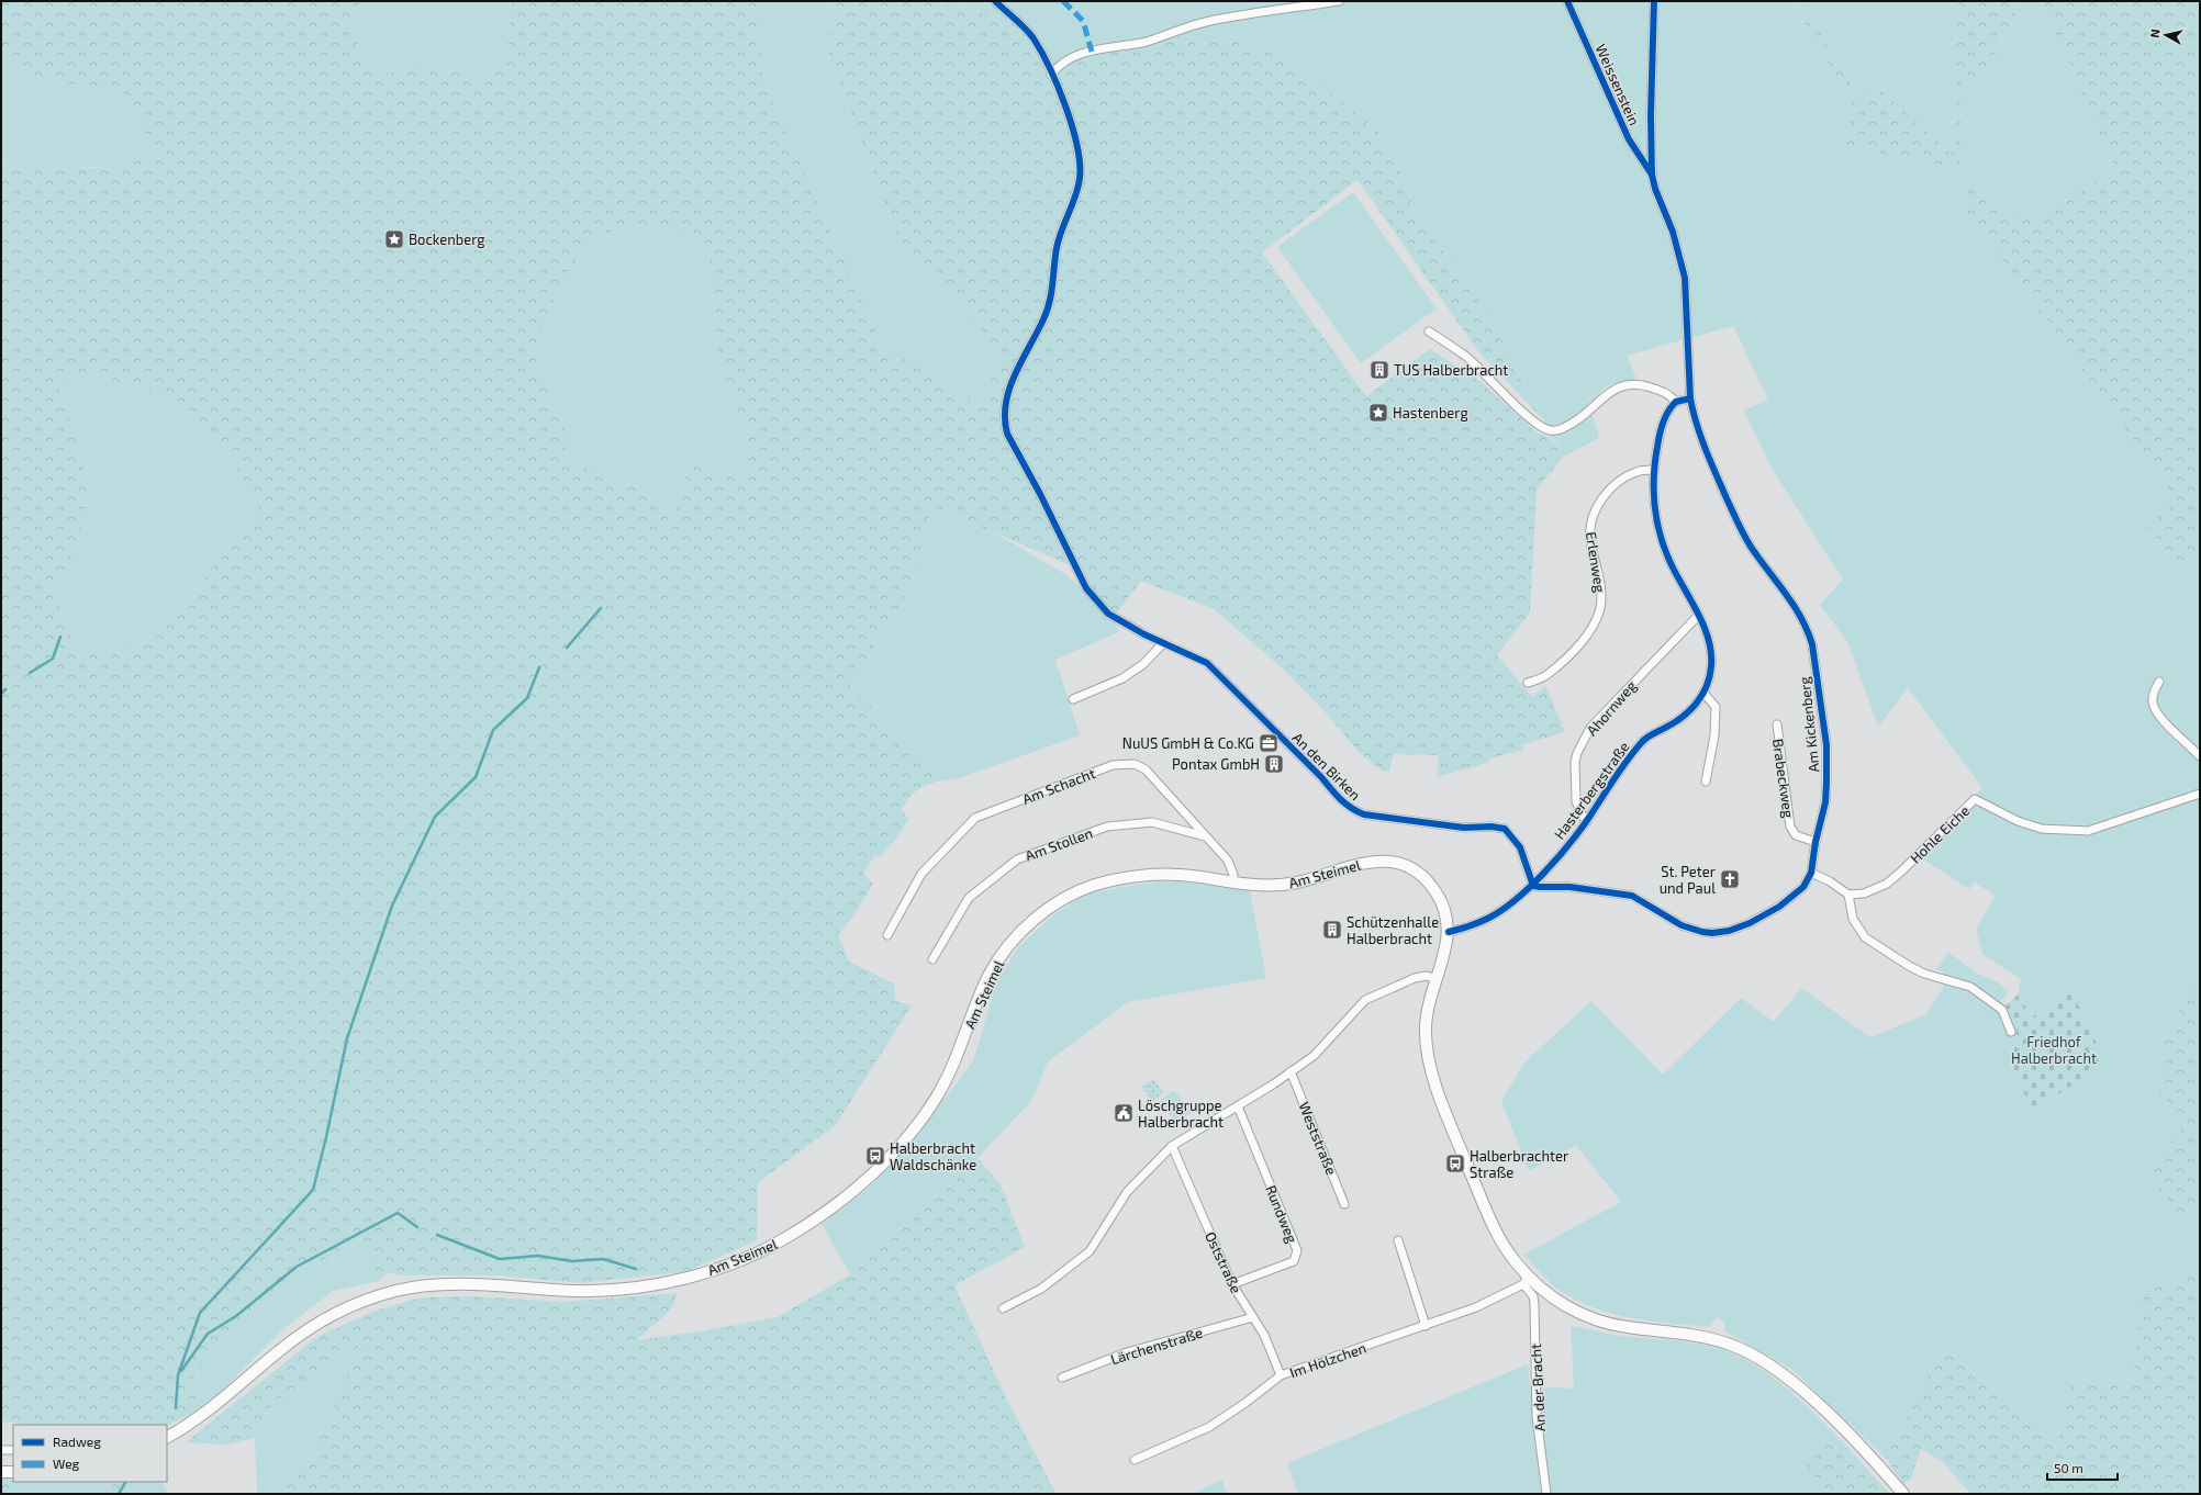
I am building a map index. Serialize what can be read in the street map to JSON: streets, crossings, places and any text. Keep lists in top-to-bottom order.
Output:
{
  "streets": {
    "main road": ["Am Steimel"],
    "street": [
      "Weissenstein",
      "Erlenweg",
      "Ahornweg",
      "Am Kickenberg",
      "An den Birken",
      "Brabeckweg",
      "Am Schacht",
      "Hasterbergstraße",
      "Hohle Eiche",
      "Am Stollen",
      "Weststraße",
      "Rundweg",
      "Oststraße",
      "Lärchenstraße",
      "Im Hölzchen",
      "An der Bracht"
    ]
  },
  "crossings": [
    ["Weissenstein", "Am Kickenberg"],
    ["Erlenweg", "Hasterbergstraße"],
    ["Ahornweg", "Hasterbergstraße"],
    ["Am Kickenberg", "Brabeckweg"],
    ["An den Birken", "Hasterbergstraße"],
    ["Am Schacht", "Am Stollen"],
    ["Am Schacht", "Am Steimel"],
    ["Hasterbergstraße", "Am Steimel"],
    ["Rundweg", "Oststraße"],
    ["Oststraße", "Lärchenstraße"],
    ["Oststraße", "Im Hölzchen"],
    ["Im Hölzchen", "An der Bracht"]
  ],
  "parks": ["Friedhof Halberbracht"],
  "places": {
    "place": ["Bockenberg", "Hastenberg"],
    "building": ["TUS Halberbracht", "Pontax GmbH", "Schützenhalle Halberbracht"],
    "office": ["NuUS GmbH & Co.KG"],
    "church": ["St. Peter und Paul"],
    "public building": ["Löschgruppe Halberbracht"],
    "bus stop": ["Halberbracht Waldschänke", "Halberbrachter Straße"]
  },
  "legend": ["Radweg", "Weg"],
  "scale_bar": "50 m",
  "north": "left"
}
